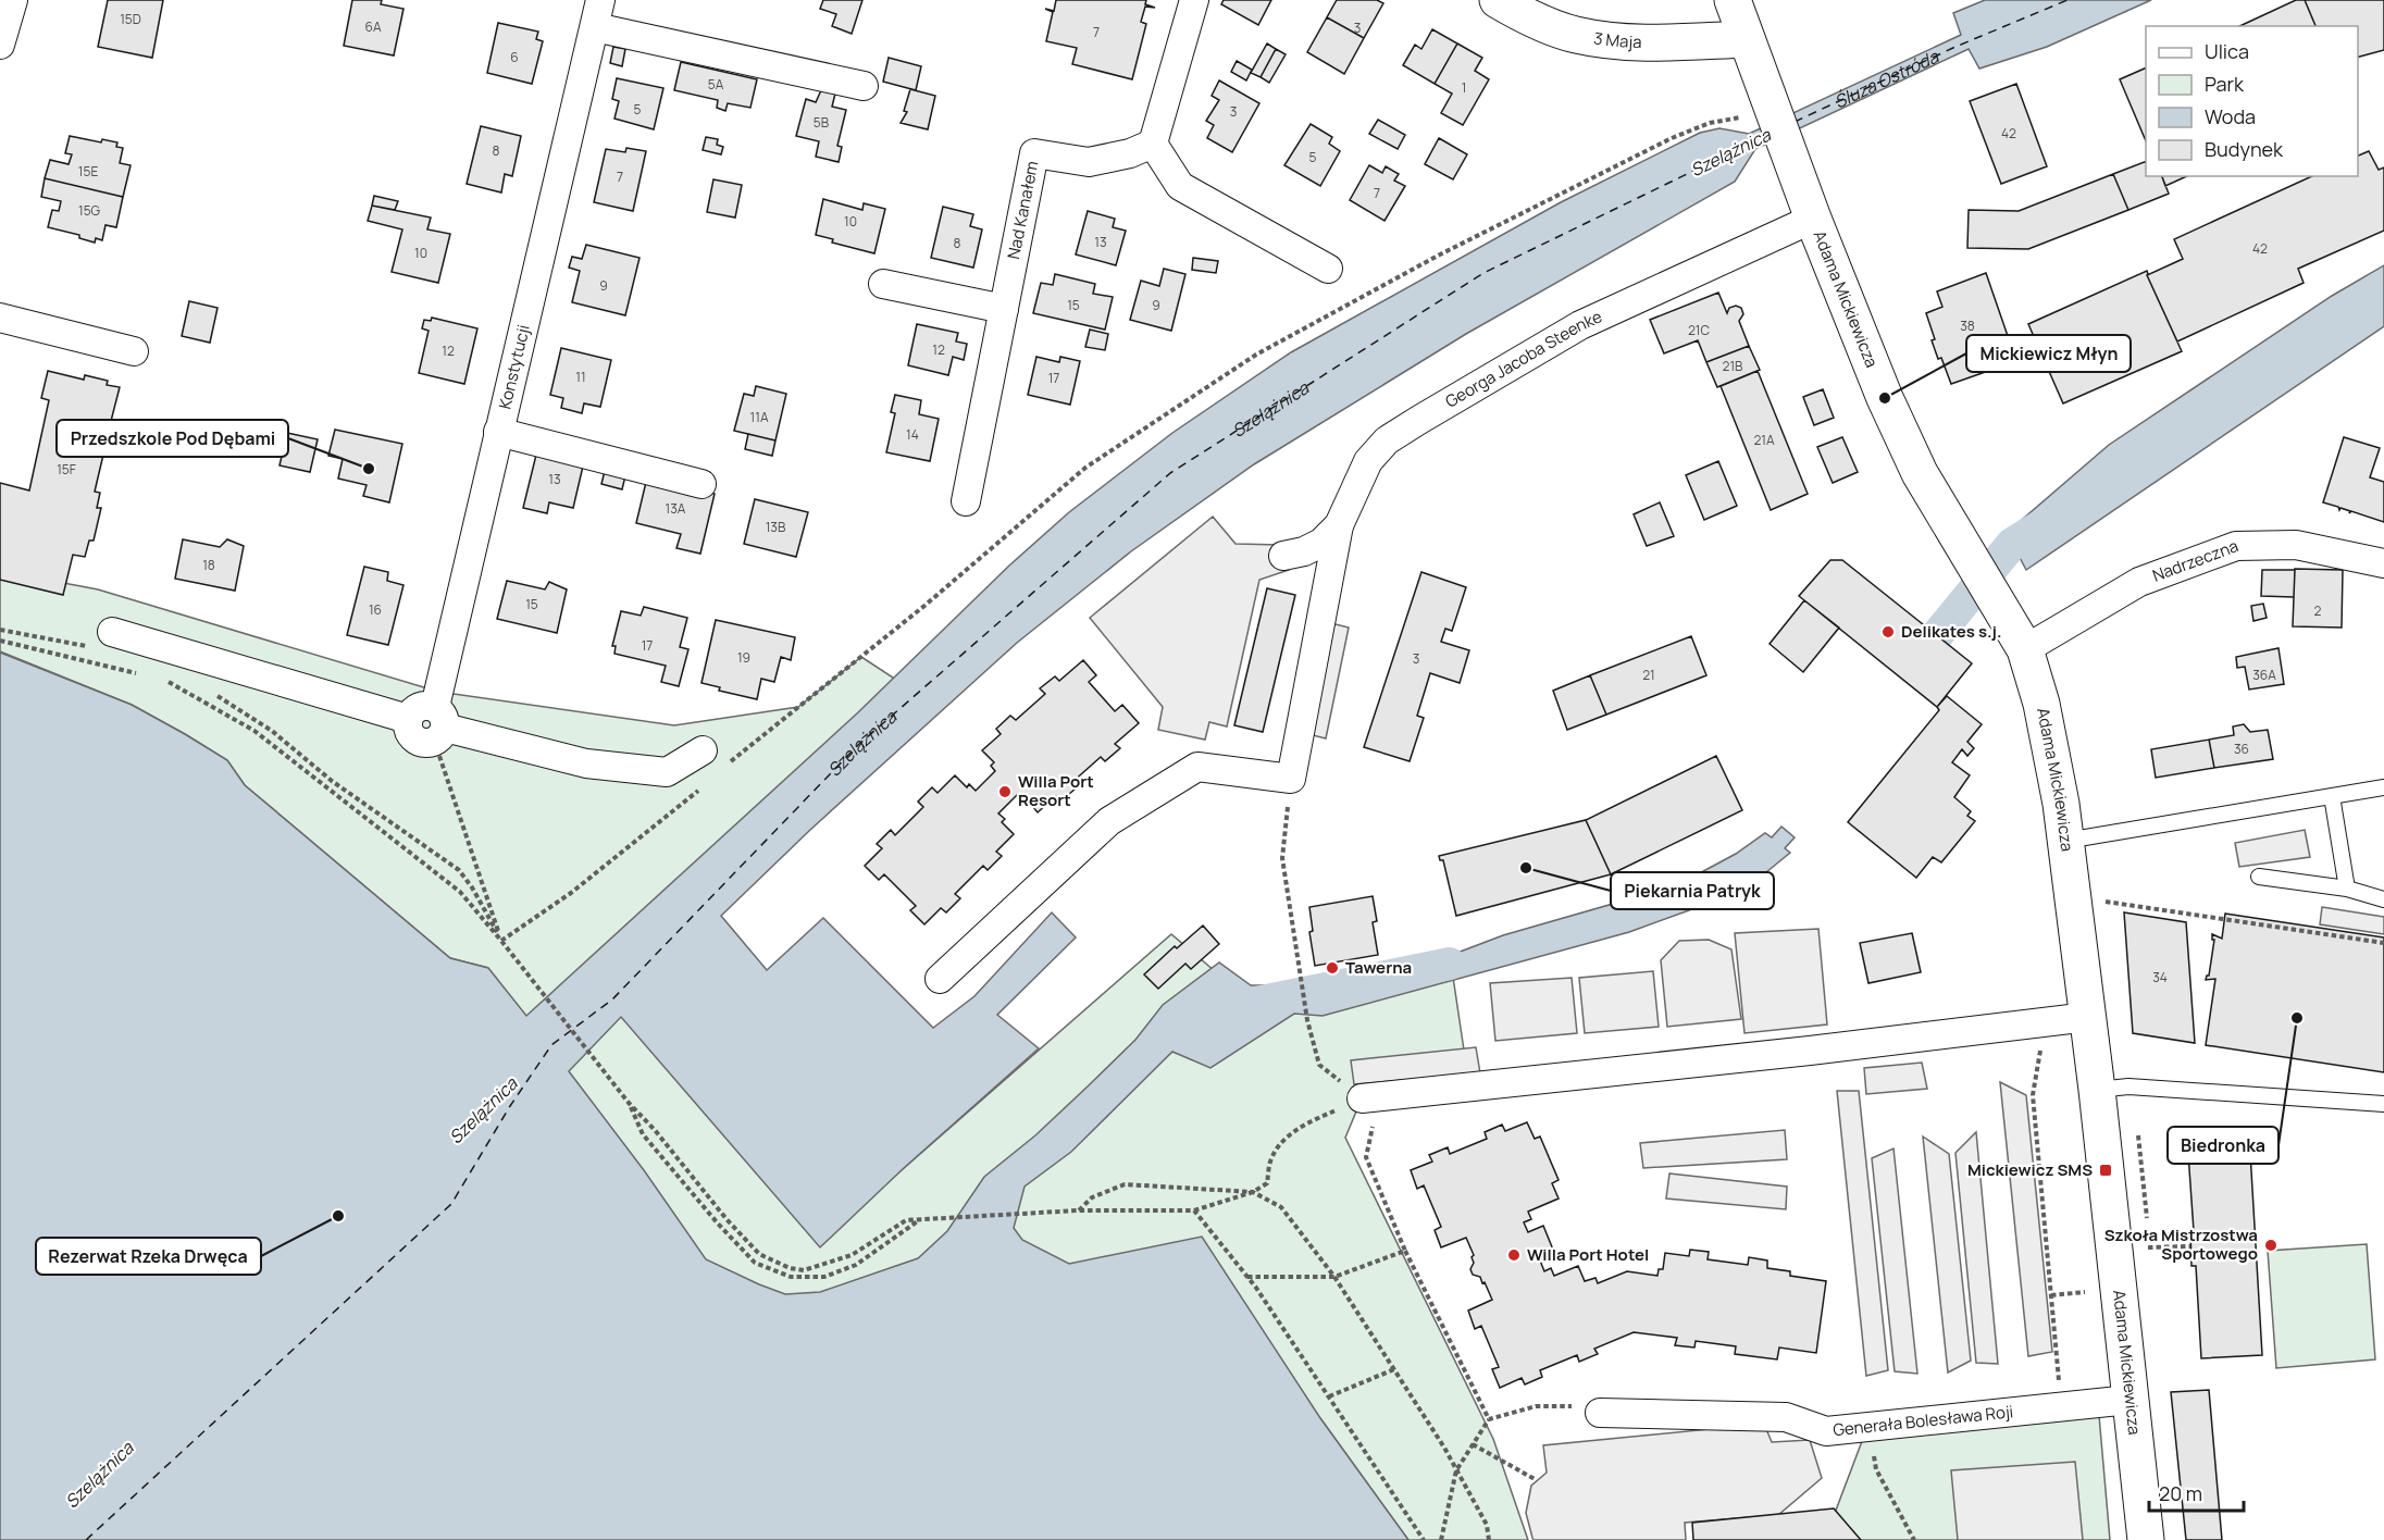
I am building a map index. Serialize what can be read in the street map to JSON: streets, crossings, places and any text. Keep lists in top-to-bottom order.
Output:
{
  "streets": {
    "main road": ["3 Maja", "Adama Mickiewicza"],
    "street": [
      "Nad Kanałem",
      "Georga Jacoba Steenke",
      "Konstytucji",
      "Nadrzeczna",
      "Generała Bolesława Roji"
    ]
  },
  "crossings": [
    ["3 Maja", "Adama Mickiewicza"],
    ["Adama Mickiewicza", "Georga Jacoba Steenke"],
    ["Adama Mickiewicza", "Nadrzeczna"],
    ["Adama Mickiewicza", "Generała Bolesława Roji"]
  ],
  "water": ["Śluza Ostróda", "Szelążnica"],
  "places": {
    "other": [
      "Mickiewicz Młyn",
      "Przedszkole Pod Dębami",
      "Delikates s.j.",
      "Willa Port Resort",
      "Piekarnia Patryk",
      "Tawerna",
      "Biedronka",
      "Rezerwat Rzeka Drwęca",
      "Szkoła Mistrzostwa Sportowego",
      "Willa Port Hotel"
    ],
    "transit": ["Mickiewicz SMS"]
  },
  "house_numbers": [
    "15D",
    "6A",
    "3",
    "7",
    "6",
    "5A",
    "1",
    "5",
    "3",
    "5B",
    "42",
    "8",
    "5",
    "15E",
    "7",
    "7",
    "15G",
    "10",
    "13",
    "8",
    "42",
    "10",
    "9",
    "15",
    "9",
    "38",
    "21C",
    "12",
    "12",
    "21B",
    "11",
    "17",
    "11A",
    "14",
    "21A",
    "15F",
    "13",
    "13A",
    "13B",
    "18",
    "15",
    "16",
    "2",
    "17",
    "19",
    "3",
    "21",
    "36A",
    "36",
    "34"
  ],
  "legend": [
    "Ulica",
    "Park",
    "Woda",
    "Budynek"
  ],
  "scale_bar": "20 m"
}
